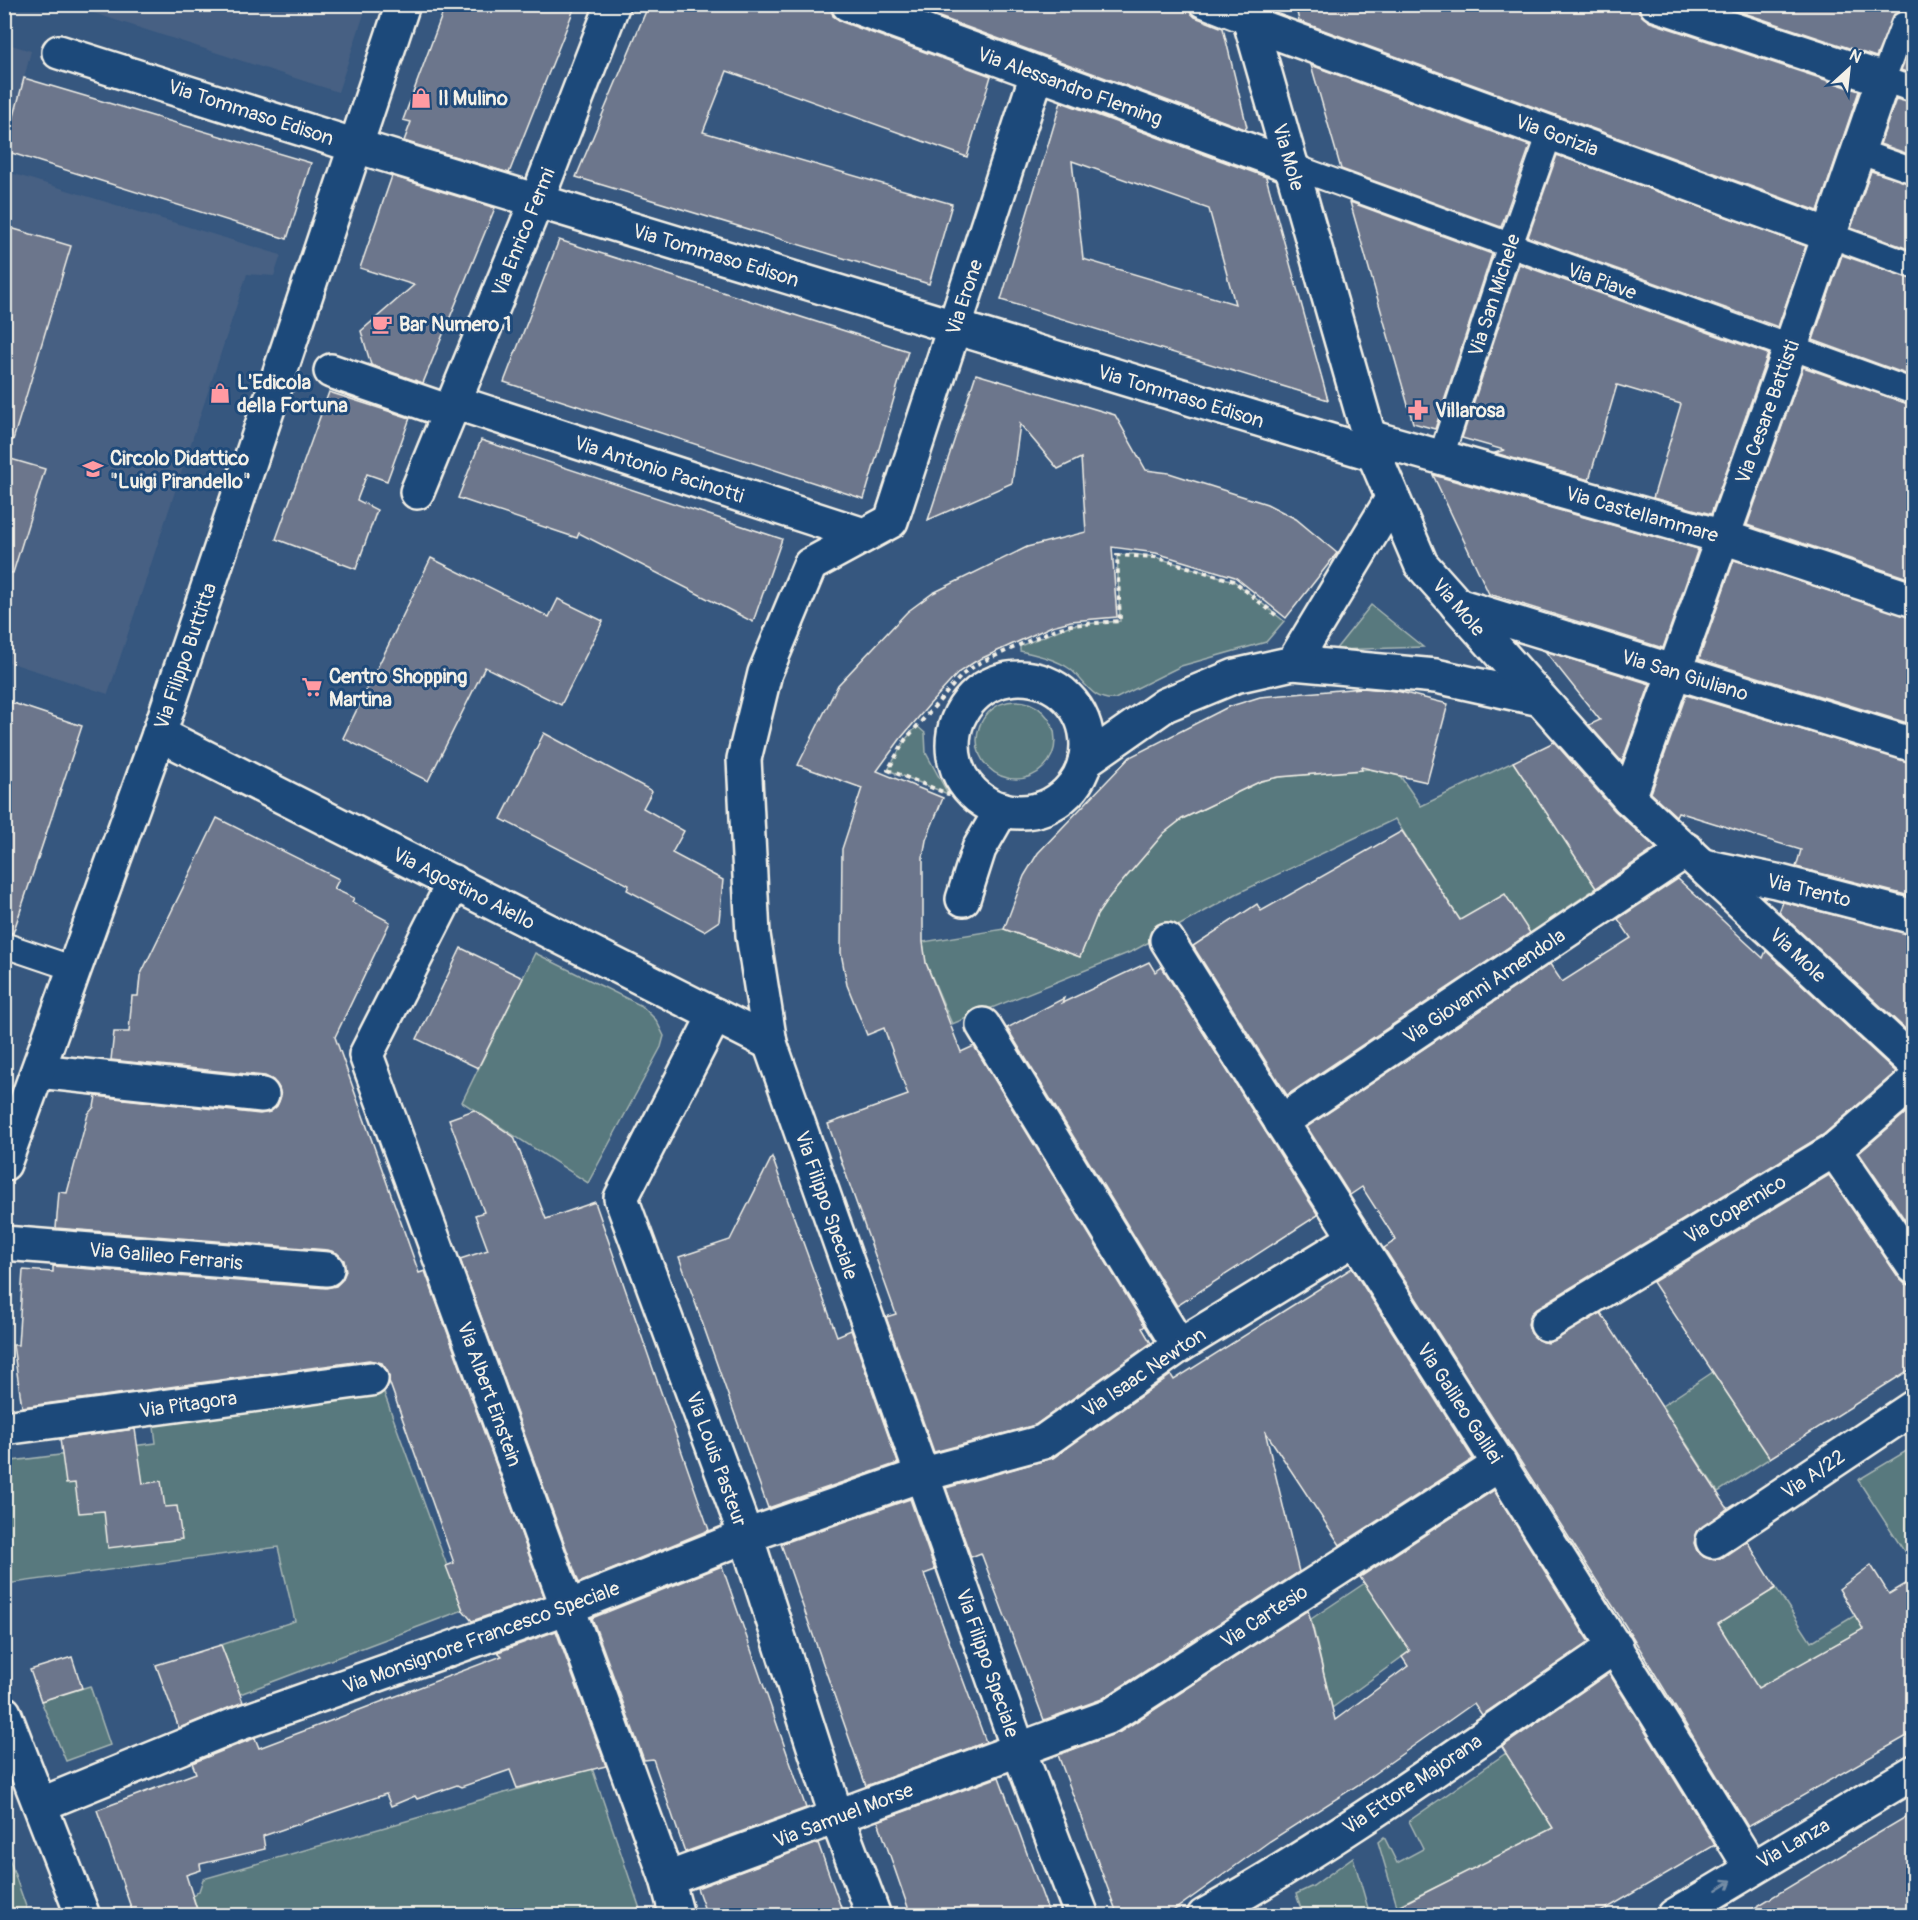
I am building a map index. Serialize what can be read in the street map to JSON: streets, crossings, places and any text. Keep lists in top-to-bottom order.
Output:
{
  "streets": {
    "street": [
      "Via Alessandro Fleming",
      "Via Tommaso Edison",
      "Via Gorizia",
      "Via Mole",
      "Via Enrico Fermi",
      "Via Erone",
      "Via Cesare Battisti",
      "Via Antonio Pacinotti",
      "Via Castellammare",
      "Via Filippo Buttitta",
      "Via San Giuliano",
      "Via Agostino Aiello",
      "Via Trento",
      "Via Giovanni Amendola",
      "Via Filippo Speciale",
      "Via Copernico",
      "Via Galileo Ferraris",
      "Via Isaac Newton",
      "Via Albert Einstein",
      "Via Galileo Galilei",
      "Via Pitagora",
      "Via Louis Pasteur",
      "Via A/22",
      "Via Cartesio",
      "Via Monsignore Francesco Speciale",
      "Via Ettore Majorana",
      "Via Samuel Morse",
      "Via Lanza"
    ],
    "lane": ["Via Piave", "Via San Michele"]
  },
  "crossings": [
    ["Via Alessandro Fleming", "Via Mole"],
    ["Via Alessandro Fleming", "Via Piave"],
    ["Via Alessandro Fleming", "Via Erone"],
    ["Via Tommaso Edison", "Via Mole"],
    ["Via Tommaso Edison", "Via Enrico Fermi"],
    ["Via Tommaso Edison", "Via Erone"],
    ["Via Tommaso Edison", "Via Castellammare"],
    ["Via Tommaso Edison", "Via Filippo Buttitta"],
    ["Via Gorizia", "Via Mole"],
    ["Via Gorizia", "Via San Michele"],
    ["Via Gorizia", "Via Cesare Battisti"],
    ["Via Mole", "Via Piave"],
    ["Via Mole", "Via Cesare Battisti"],
    ["Via Mole", "Via Castellammare"],
    ["Via Mole", "Via San Giuliano"],
    ["Via Mole", "Via Trento"],
    ["Via Mole", "Via Giovanni Amendola"],
    ["Via Mole", "Via Copernico"],
    ["Via Enrico Fermi", "Via Antonio Pacinotti"],
    ["Via Piave", "Via San Michele"],
    ["Via Piave", "Via Cesare Battisti"],
    ["Via San Michele", "Via Castellammare"],
    ["Via Erone", "Via Antonio Pacinotti"],
    ["Via Erone", "Via Filippo Speciale"],
    ["Via Cesare Battisti", "Via Castellammare"],
    ["Via Cesare Battisti", "Via San Giuliano"],
    ["Via Antonio Pacinotti", "Via Filippo Speciale"],
    ["Via Filippo Buttitta", "Via Agostino Aiello"],
    ["Via Agostino Aiello", "Via Filippo Speciale"],
    ["Via Agostino Aiello", "Via Albert Einstein"],
    ["Via Agostino Aiello", "Via Louis Pasteur"],
    ["Via Trento", "Via Giovanni Amendola"],
    ["Via Giovanni Amendola", "Via Galileo Galilei"],
    ["Via Filippo Speciale", "Via Isaac Newton"],
    ["Via Filippo Speciale", "Via Cartesio"],
    ["Via Filippo Speciale", "Via Monsignore Francesco Speciale"],
    ["Via Filippo Speciale", "Via Samuel Morse"],
    ["Via Isaac Newton", "Via Galileo Galilei"],
    ["Via Isaac Newton", "Via Monsignore Francesco Speciale"],
    ["Via Albert Einstein", "Via Monsignore Francesco Speciale"],
    ["Via Albert Einstein", "Via Samuel Morse"],
    ["Via Galileo Galilei", "Via Cartesio"],
    ["Via Galileo Galilei", "Via Ettore Majorana"],
    ["Via Galileo Galilei", "Via Lanza"],
    ["Via Louis Pasteur", "Via Monsignore Francesco Speciale"],
    ["Via Louis Pasteur", "Via Samuel Morse"],
    ["Via Cartesio", "Via Samuel Morse"]
  ],
  "places": {
    "shop": ["Il Mulino", "L'Edicola della Fortuna"],
    "cafe": ["Bar Numero 1"],
    "pharmacy": ["Villarosa"],
    "school or university": ["Circolo Didattico \"Luigi Pirandello\""],
    "supermarket": ["Centro Shopping Martina"]
  },
  "north": "top right"
}
